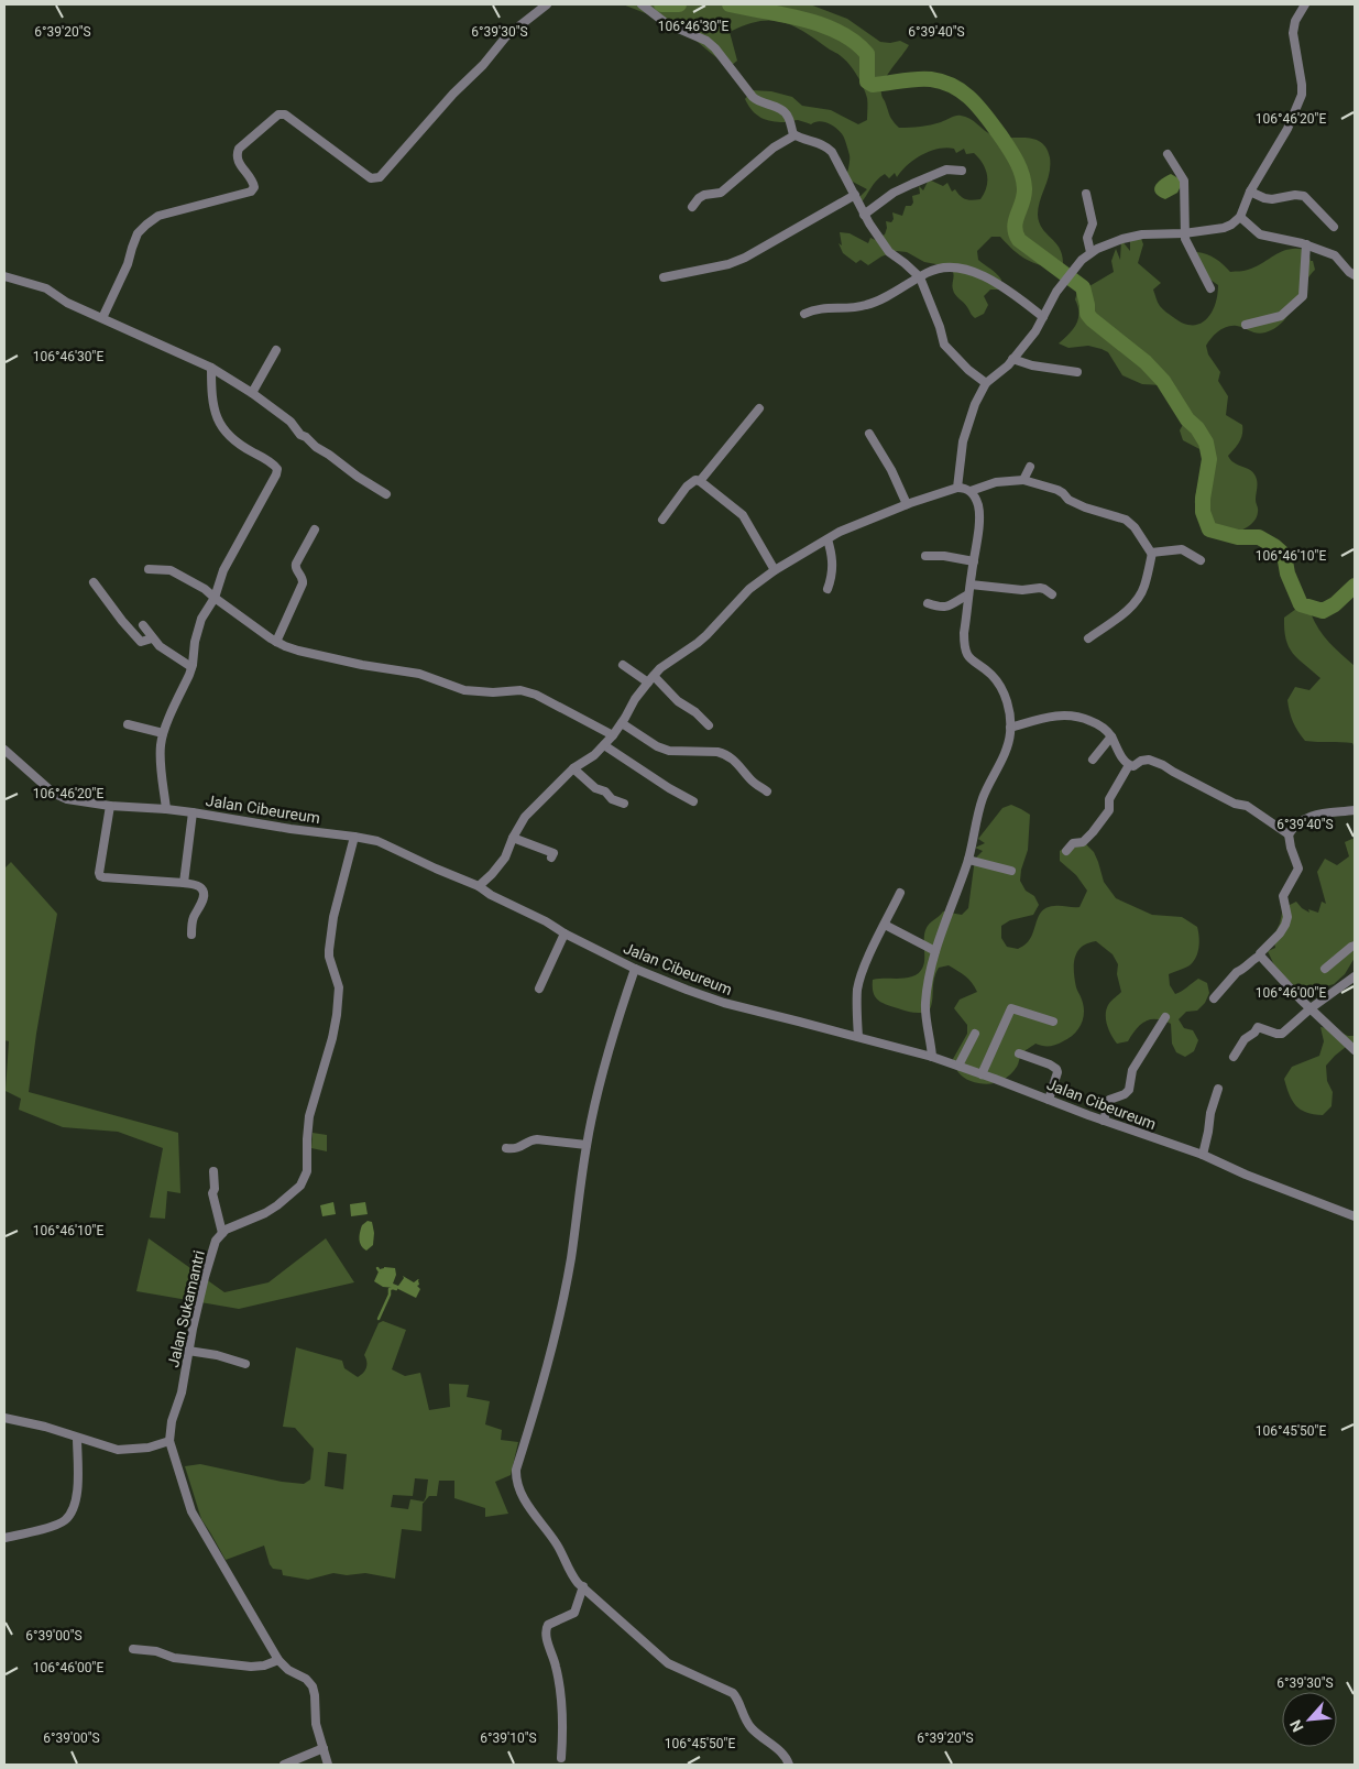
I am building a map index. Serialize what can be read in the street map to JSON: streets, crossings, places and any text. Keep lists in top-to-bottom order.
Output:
{
  "streets": {
    "street": ["Jalan Cibeureum", "Jalan Sukamantri"]
  },
  "north": "bottom left",
  "coordinates": [
    "106°46'30\"E",
    "6°39'20\"S",
    "6°39'30\"S",
    "6°39'40\"S",
    "106°46'20\"E",
    "106°46'10\"E",
    "106°46'00\"E",
    "106°45'50\"E",
    "6°39'00\"S",
    "6°39'10\"S"
  ]
}
